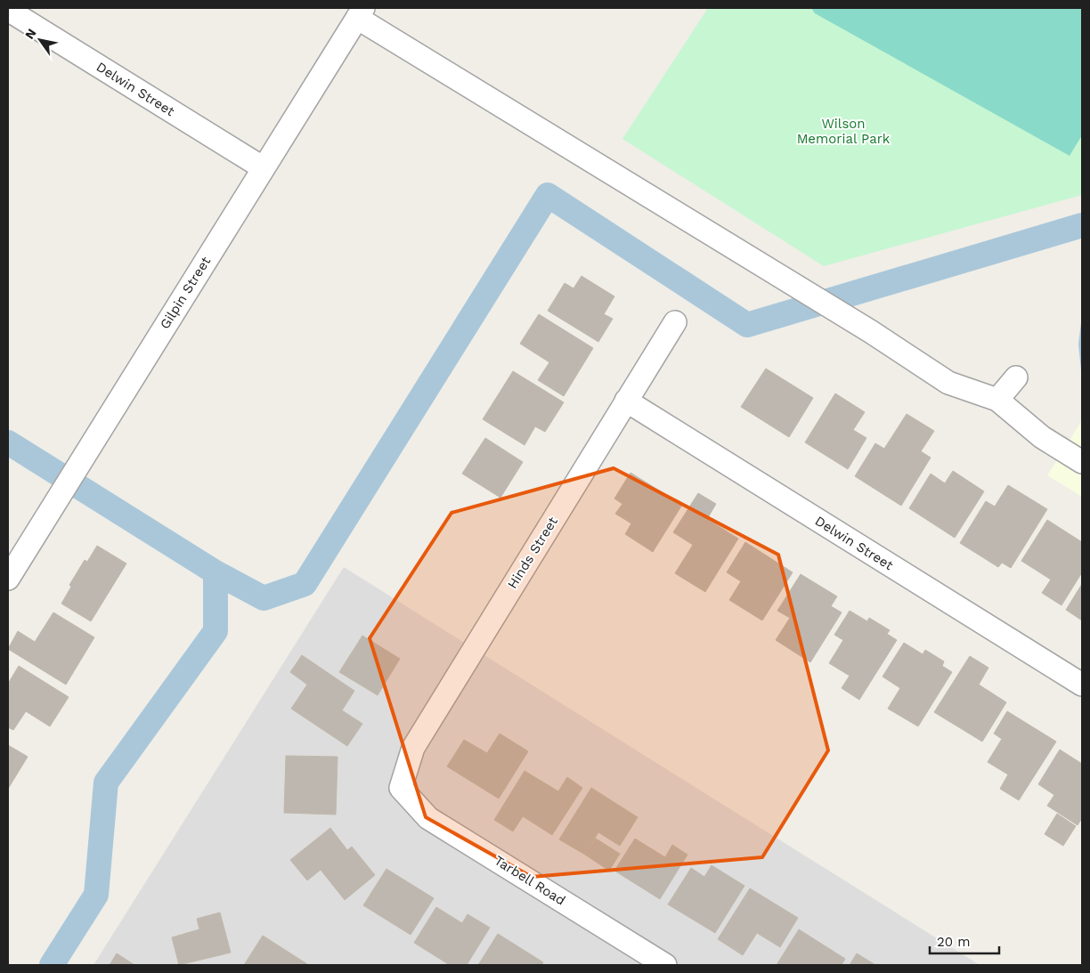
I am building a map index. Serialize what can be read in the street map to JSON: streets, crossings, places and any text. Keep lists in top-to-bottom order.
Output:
{
  "streets": {
    "street": [
      "Delwin Street",
      "Gilpin Street",
      "Hinds Street",
      "Tarbell Road"
    ]
  },
  "crossings": [
    ["Delwin Street", "Gilpin Street"],
    ["Delwin Street", "Hinds Street"],
    ["Hinds Street", "Tarbell Road"]
  ],
  "parks": ["Wilson Memorial Park"],
  "scale_bar": "20 m",
  "north": "top left"
}
